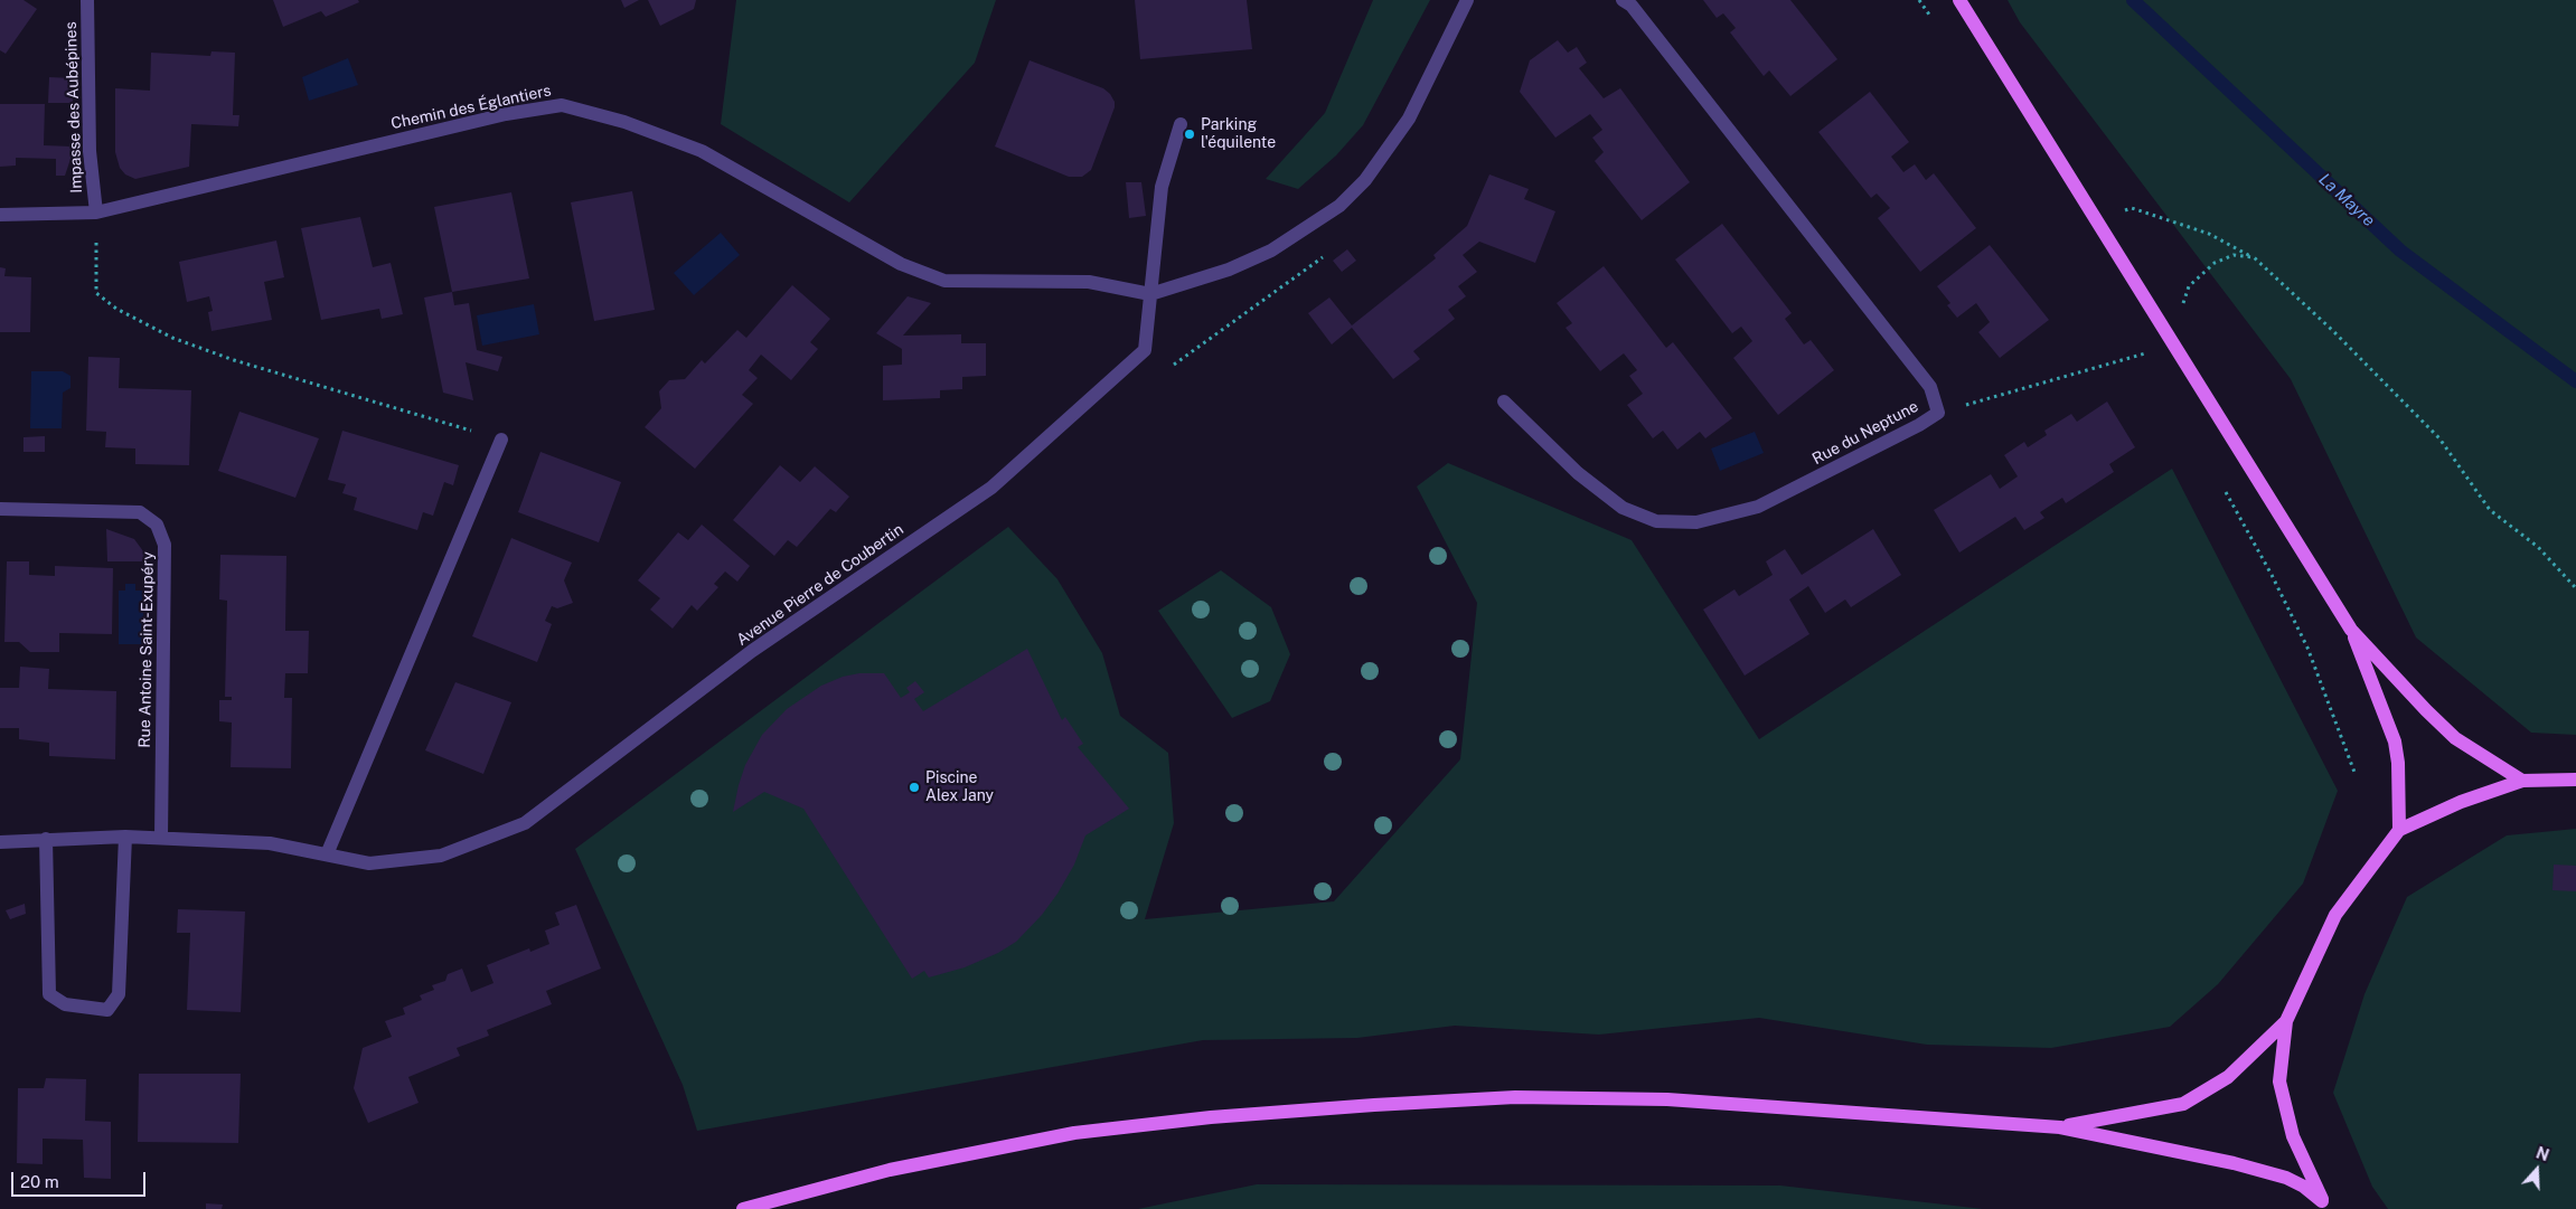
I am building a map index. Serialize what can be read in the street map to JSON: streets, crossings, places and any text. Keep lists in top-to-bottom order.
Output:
{
  "streets": {
    "street": [
      "Impasse des Aubépines",
      "Chemin des Églantiers",
      "Rue du Neptune",
      "Avenue Pierre de Coubertin",
      "Rue Antoine Saint-Exupéry"
    ]
  },
  "crossings": [
    ["Impasse des Aubépines", "Chemin des Églantiers"],
    ["Chemin des Églantiers", "Avenue Pierre de Coubertin"],
    ["Avenue Pierre de Coubertin", "Rue Antoine Saint-Exupéry"]
  ],
  "water": ["La Mayre"],
  "places": ["Parking l'équilente", "Piscine Alex Jany"],
  "scale_bar": "20 m",
  "north": "top"
}
